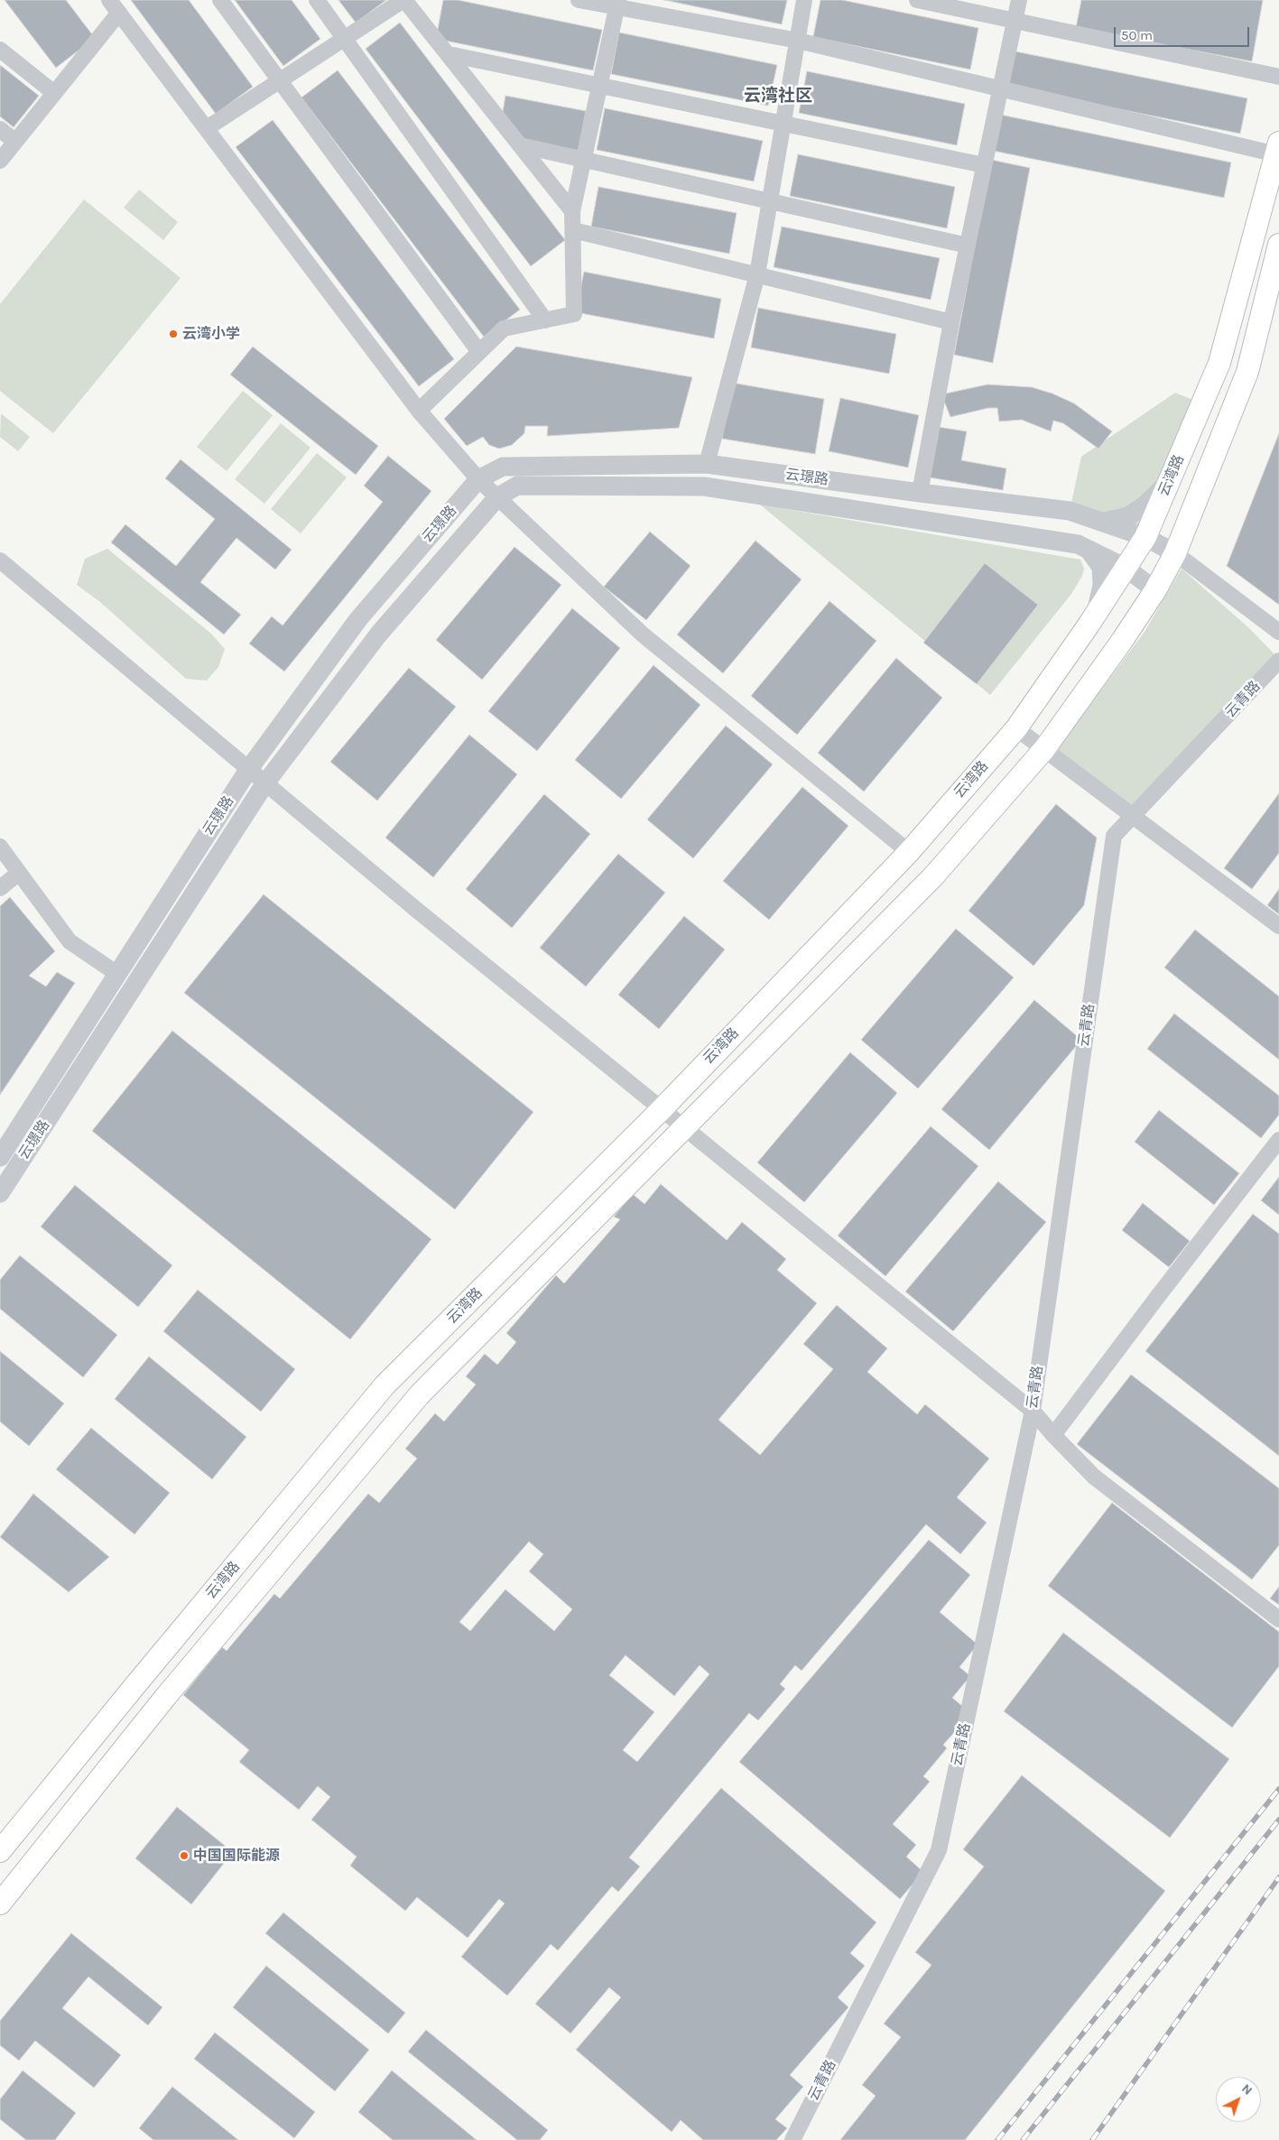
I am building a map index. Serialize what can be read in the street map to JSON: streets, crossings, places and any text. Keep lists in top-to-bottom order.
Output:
{
  "streets": {
    "main road": ["云湾路"],
    "street": ["云璟路", "云青路"]
  },
  "crossings": [
    ["云湾路", "云璟路"]
  ],
  "districts": ["云湾社区"],
  "places": ["云湾小学", "中国国际能源"],
  "scale_bar": "50 m",
  "north": "top right"
}
